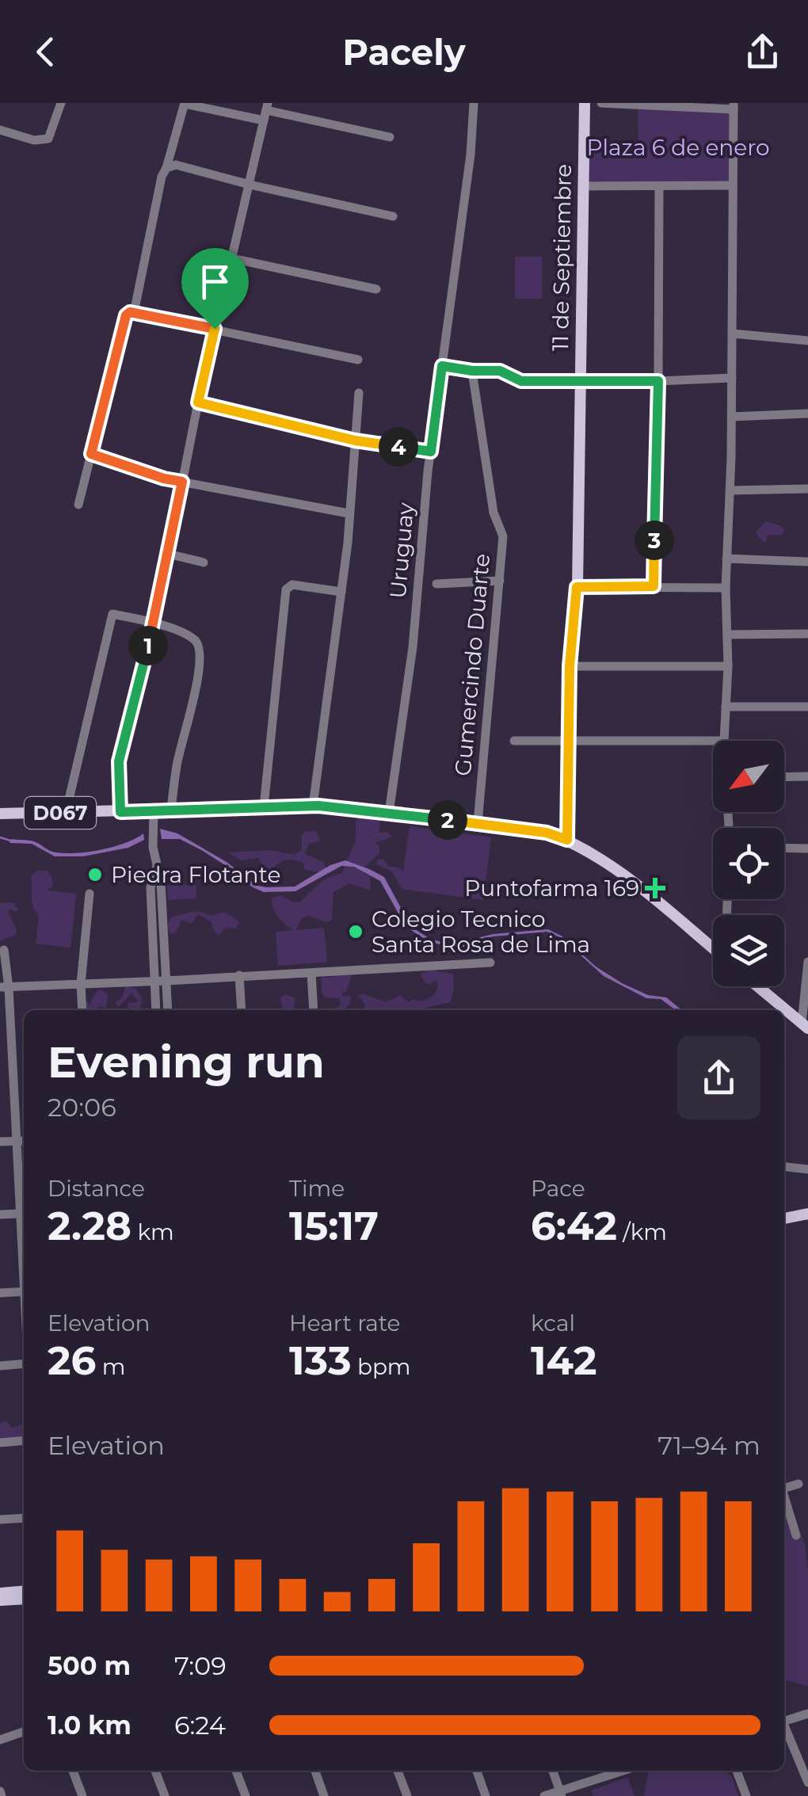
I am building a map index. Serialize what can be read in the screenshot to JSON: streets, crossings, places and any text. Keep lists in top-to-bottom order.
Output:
{
  "streets": {
    "main road": ["11 de Septiembre", "D067"],
    "street": ["Uruguay", "Gumercindo Duarte"]
  },
  "crossings": [
    ["11 de Septiembre", "D067"],
    ["Uruguay", "D067"],
    ["Gumercindo Duarte", "D067"]
  ],
  "parks": ["Plaza 6 de enero"],
  "places": {
    "other": ["Piedra Flotante", "Colegio Tecnico Santa Rosa de Lima"],
    "health": ["Puntofarma 169"]
  },
  "north": "bottom left",
  "page": {
    "header": "Pacely",
    "pins": [
      "4",
      "3",
      "1",
      "2"
    ],
    "heading": ["Evening run", "20:06"],
    "stats": [
      ["Distance", "2.28 km"],
      ["Time", "15:17"],
      ["Pace", "6:42 /km"],
      ["Elevation", "26 m"],
      ["Heart rate", "133 bpm"],
      ["kcal", "142"]
    ],
    "chart": ["Elevation", "71–94 m"],
    "list": [
      {
        "name": "500 m",
        "note": "7:09"
      },
      {
        "name": "1.0 km",
        "note": "6:24"
      }
    ]
  }
}
